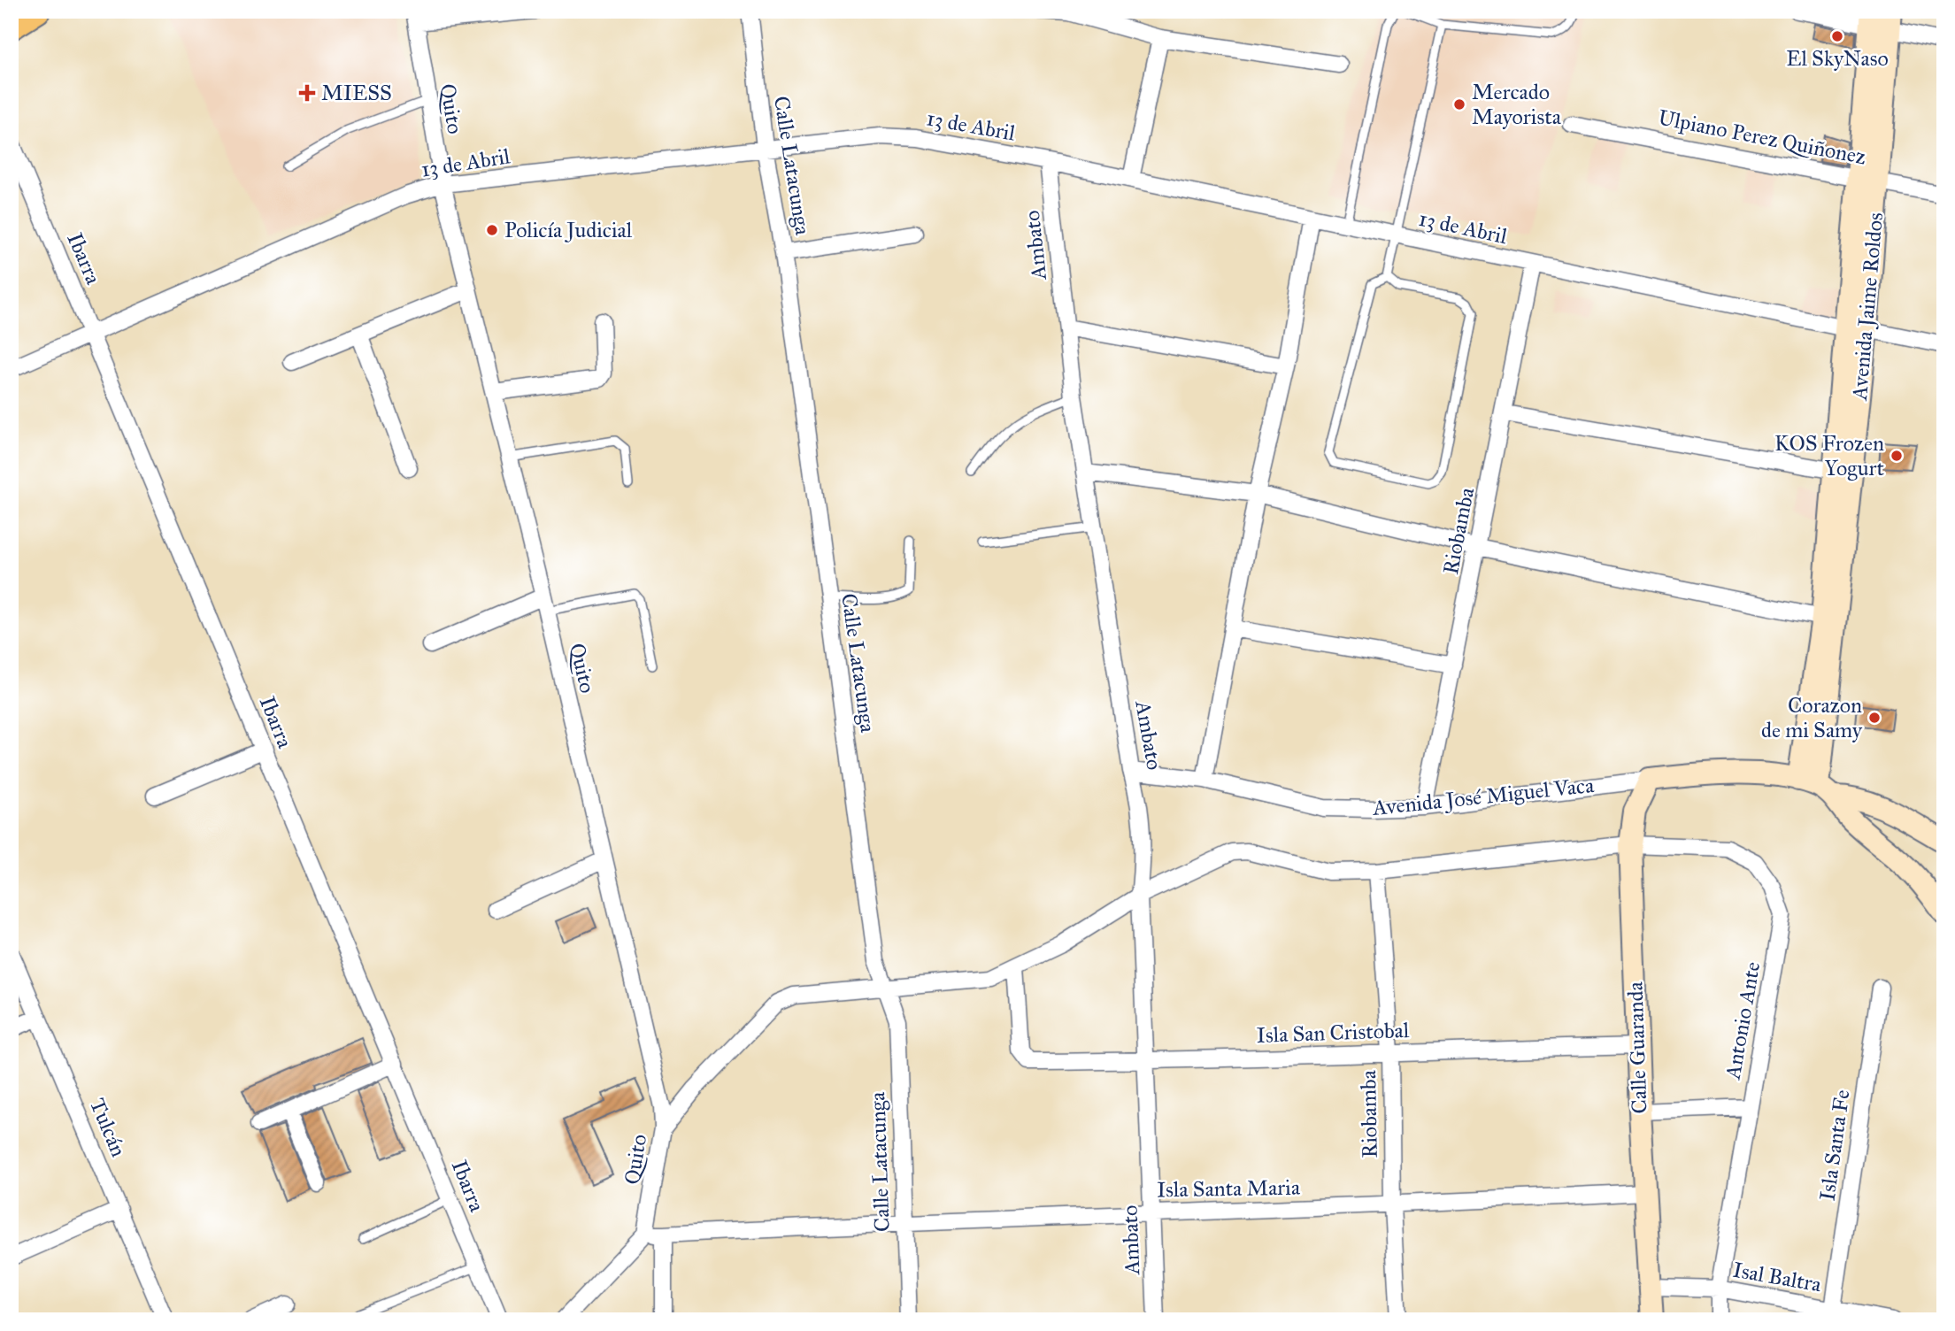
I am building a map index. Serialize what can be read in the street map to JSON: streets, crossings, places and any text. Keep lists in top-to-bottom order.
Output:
{
  "streets": {
    "street": [
      "Quito",
      "13 de Abril",
      "Ulpiano Perez Quiñonez",
      "Calle Latacunga",
      "Ambato",
      "Ibarra",
      "Avenida Jaime Roldos",
      "Riobamba",
      "Avenida José Miguel Vaca",
      "Antonio Ante",
      "Isla San Cristobal",
      "Calle Guaranda",
      "Tulcán",
      "Isla Santa Fe",
      "Isla Santa Maria",
      "Isal Baltra"
    ]
  },
  "crossings": [
    ["Quito", "13 de Abril"],
    ["Quito", "Antonio Ante"],
    ["13 de Abril", "Calle Latacunga"],
    ["13 de Abril", "Ambato"],
    ["13 de Abril", "Ibarra"],
    ["13 de Abril", "Avenida Jaime Roldos"],
    ["13 de Abril", "Riobamba"],
    ["Ulpiano Perez Quiñonez", "Avenida Jaime Roldos"],
    ["Calle Latacunga", "Antonio Ante"],
    ["Calle Latacunga", "Isla Santa Maria"],
    ["Ambato", "Avenida José Miguel Vaca"],
    ["Ambato", "Antonio Ante"],
    ["Ambato", "Isla San Cristobal"],
    ["Ambato", "Isla Santa Maria"],
    ["Avenida Jaime Roldos", "Avenida José Miguel Vaca"],
    ["Riobamba", "Avenida José Miguel Vaca"],
    ["Riobamba", "Antonio Ante"],
    ["Riobamba", "Isla San Cristobal"],
    ["Riobamba", "Isla Santa Maria"],
    ["Avenida José Miguel Vaca", "Calle Guaranda"],
    ["Antonio Ante", "Isla San Cristobal"],
    ["Antonio Ante", "Calle Guaranda"],
    ["Antonio Ante", "Isal Baltra"],
    ["Isla San Cristobal", "Calle Guaranda"],
    ["Calle Guaranda", "Isla Santa Maria"],
    ["Calle Guaranda", "Isal Baltra"],
    ["Isla Santa Fe", "Isal Baltra"]
  ],
  "places": {
    "other": [
      "El SkyNaso",
      "Mercado Mayorista",
      "Policía Judicial",
      "KOS Frozen Yogurt",
      "Corazon de mi Samy"
    ],
    "health": ["MIESS"]
  }
}
